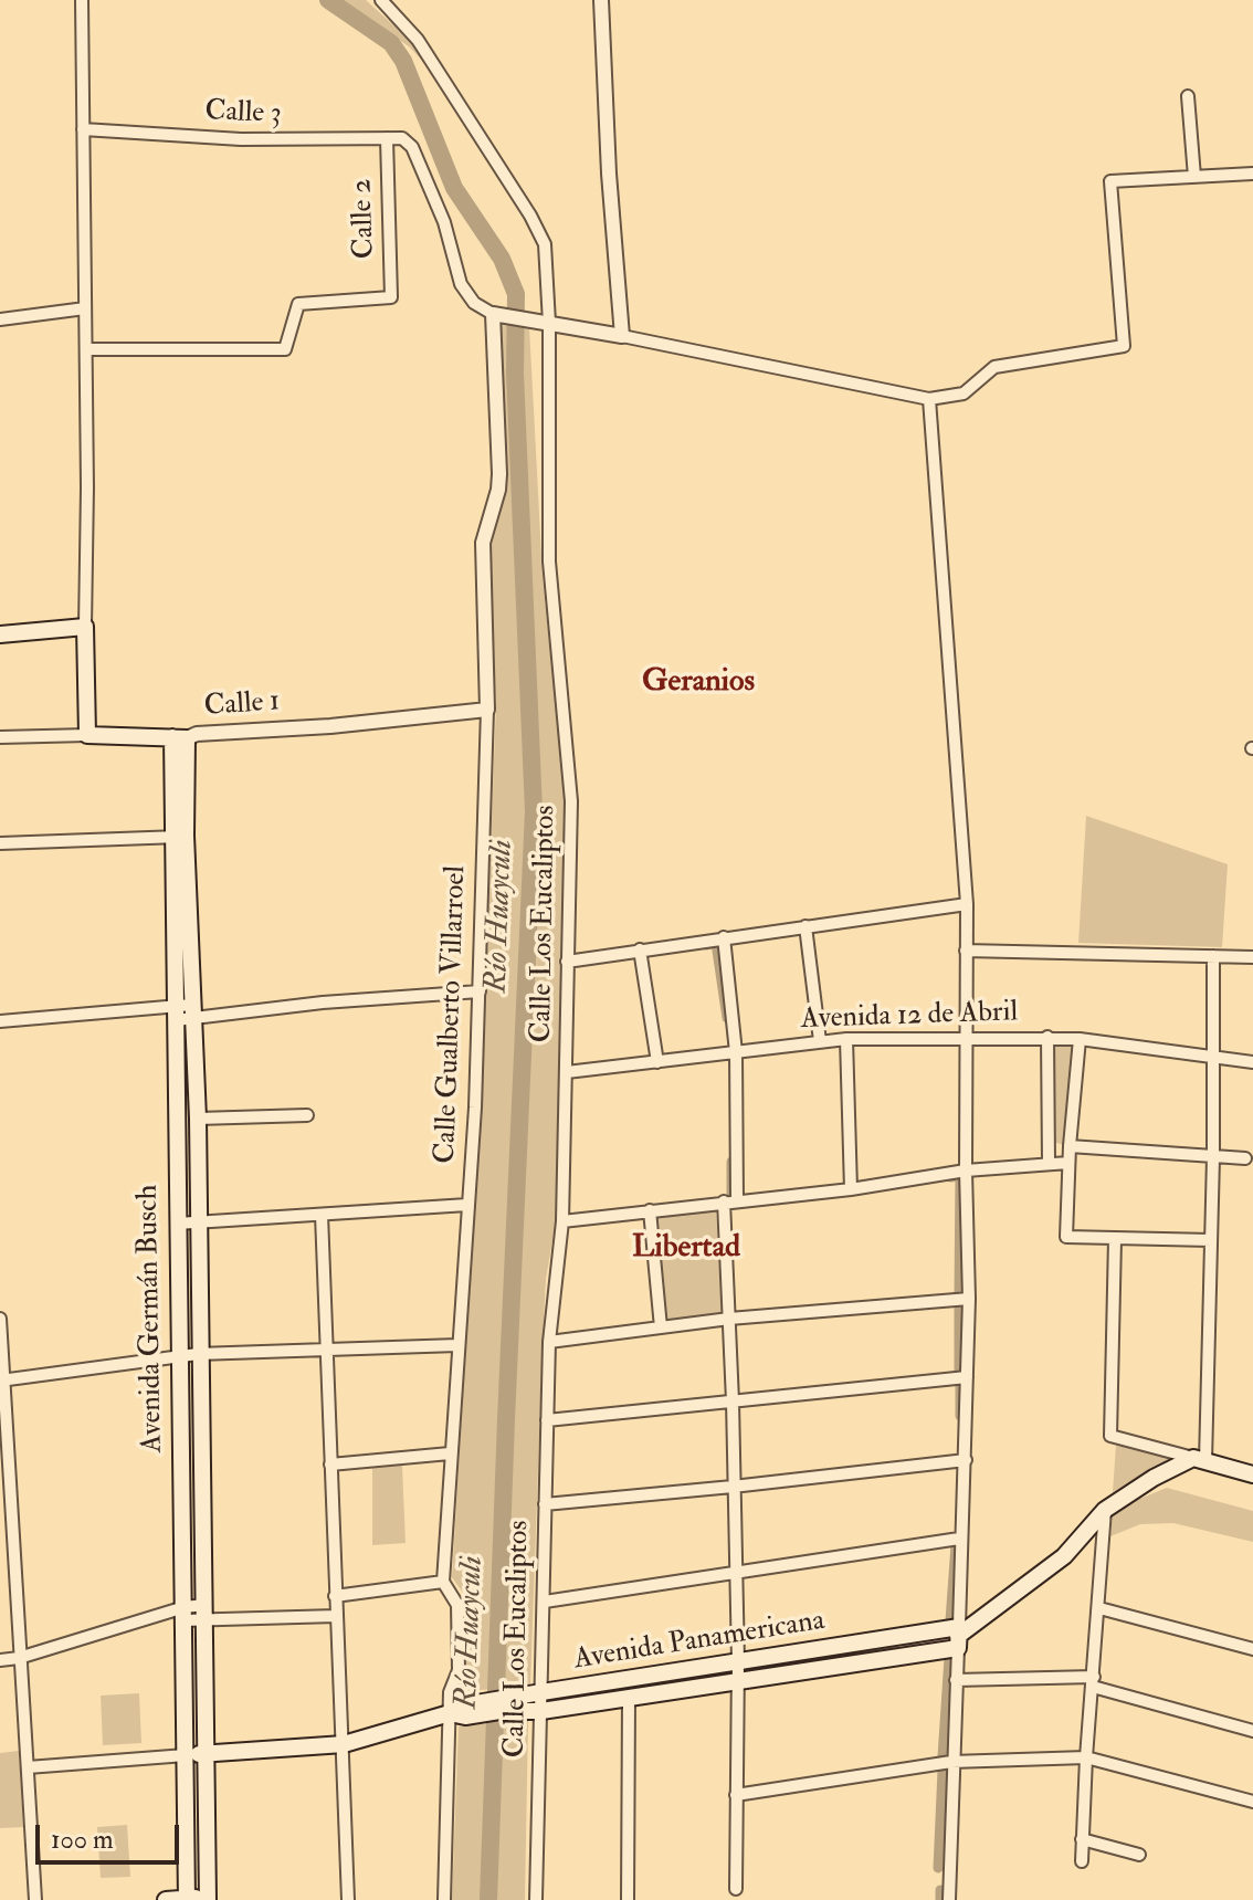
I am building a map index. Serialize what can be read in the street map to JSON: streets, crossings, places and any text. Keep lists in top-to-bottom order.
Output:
{
  "streets": {
    "main road": ["Calle 1", "Avenida Germán Busch", "Avenida Panamericana"],
    "street": [
      "Calle 3",
      "Calle 2",
      "Calle Los Eucaliptos",
      "Calle Gualberto Villarroel",
      "Avenida 12 de Abril"
    ]
  },
  "crossings": [
    ["Calle 3", "Calle 2"],
    ["Calle 3", "Calle Gualberto Villarroel"],
    ["Calle 1", "Calle Gualberto Villarroel"],
    ["Calle 1", "Avenida Germán Busch"],
    ["Calle Los Eucaliptos", "Avenida 12 de Abril"],
    ["Calle Los Eucaliptos", "Avenida Panamericana"],
    ["Calle Gualberto Villarroel", "Avenida Panamericana"],
    ["Avenida Germán Busch", "Avenida Panamericana"]
  ],
  "districts": ["Geranios", "Libertad"],
  "water": ["Río Huayculi"],
  "scale_bar": "100 m"
}
